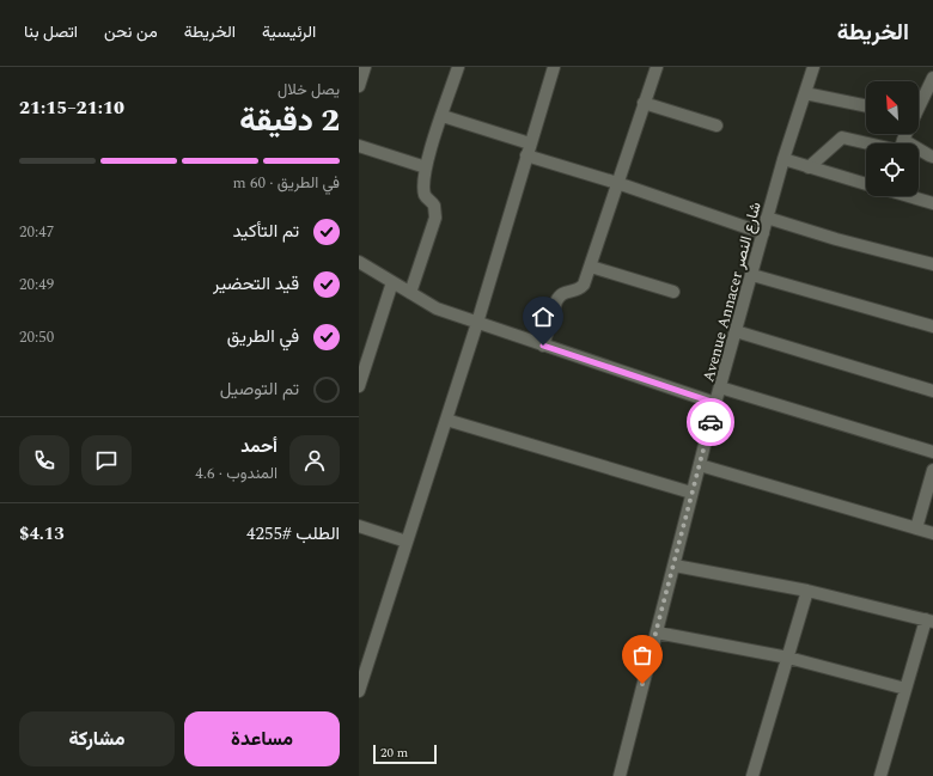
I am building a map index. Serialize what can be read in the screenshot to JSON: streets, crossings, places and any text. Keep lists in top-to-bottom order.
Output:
{
  "streets": {
    "street": ["Avenue Annacer شارع النصر"]
  },
  "scale_bar": "20 m",
  "north": "top left",
  "page": {
    "header": "الخريطة",
    "nav": [
      "الرئيسية",
      "الخريطة",
      "من نحن",
      "اتصل بنا"
    ],
    "heading": ["2 دقيقة", "يصل خلال", "21:10–21:15"],
    "panel": [
      "أحمد",
      "المندوب · 4.6",
      "الطلب #4255",
      "$4.13"
    ],
    "bar": "في الطريق · 60 m",
    "list": [
      ["تم التأكيد", "20:47"],
      ["قيد التحضير", "20:49"],
      ["في الطريق", "20:50"],
      "تم التوصيل"
    ],
    "buttons": ["مساعدة", "مشاركة"],
    "scale": "20 m"
  }
}
